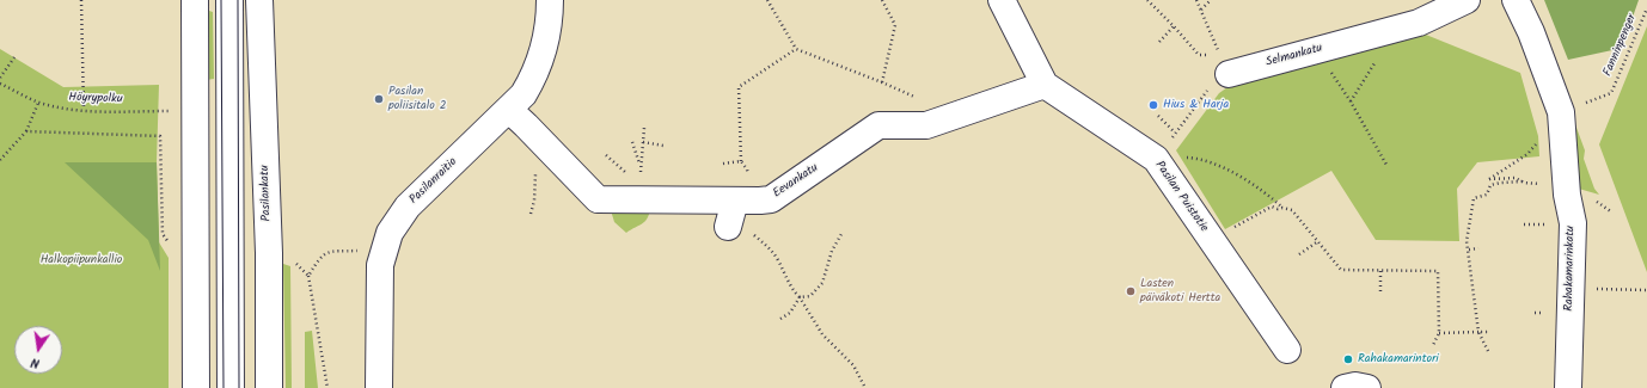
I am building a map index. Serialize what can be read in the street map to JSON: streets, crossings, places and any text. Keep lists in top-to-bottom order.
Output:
{
  "streets": {
    "street": [
      "Selmankatu",
      "Pasilanraitio",
      "Eevankatu",
      "Pasilankatu",
      "Pasilan Puistotie",
      "Rahakamarinkatu"
    ],
    "path": ["Fanninpenger", "Höyrypolku"]
  },
  "crossings": [
    ["Fanninpenger", "Rahakamarinkatu"],
    ["Pasilanraitio", "Eevankatu"],
    ["Eevankatu", "Pasilan Puistotie"]
  ],
  "parks": ["Halkopiipunkallio"],
  "places": [
    "Pasilan poliisitalo 2",
    "Hius & Harja",
    "Lasten päiväkoti Hertta",
    "Rahakamarintori"
  ],
  "north": "bottom"
}
